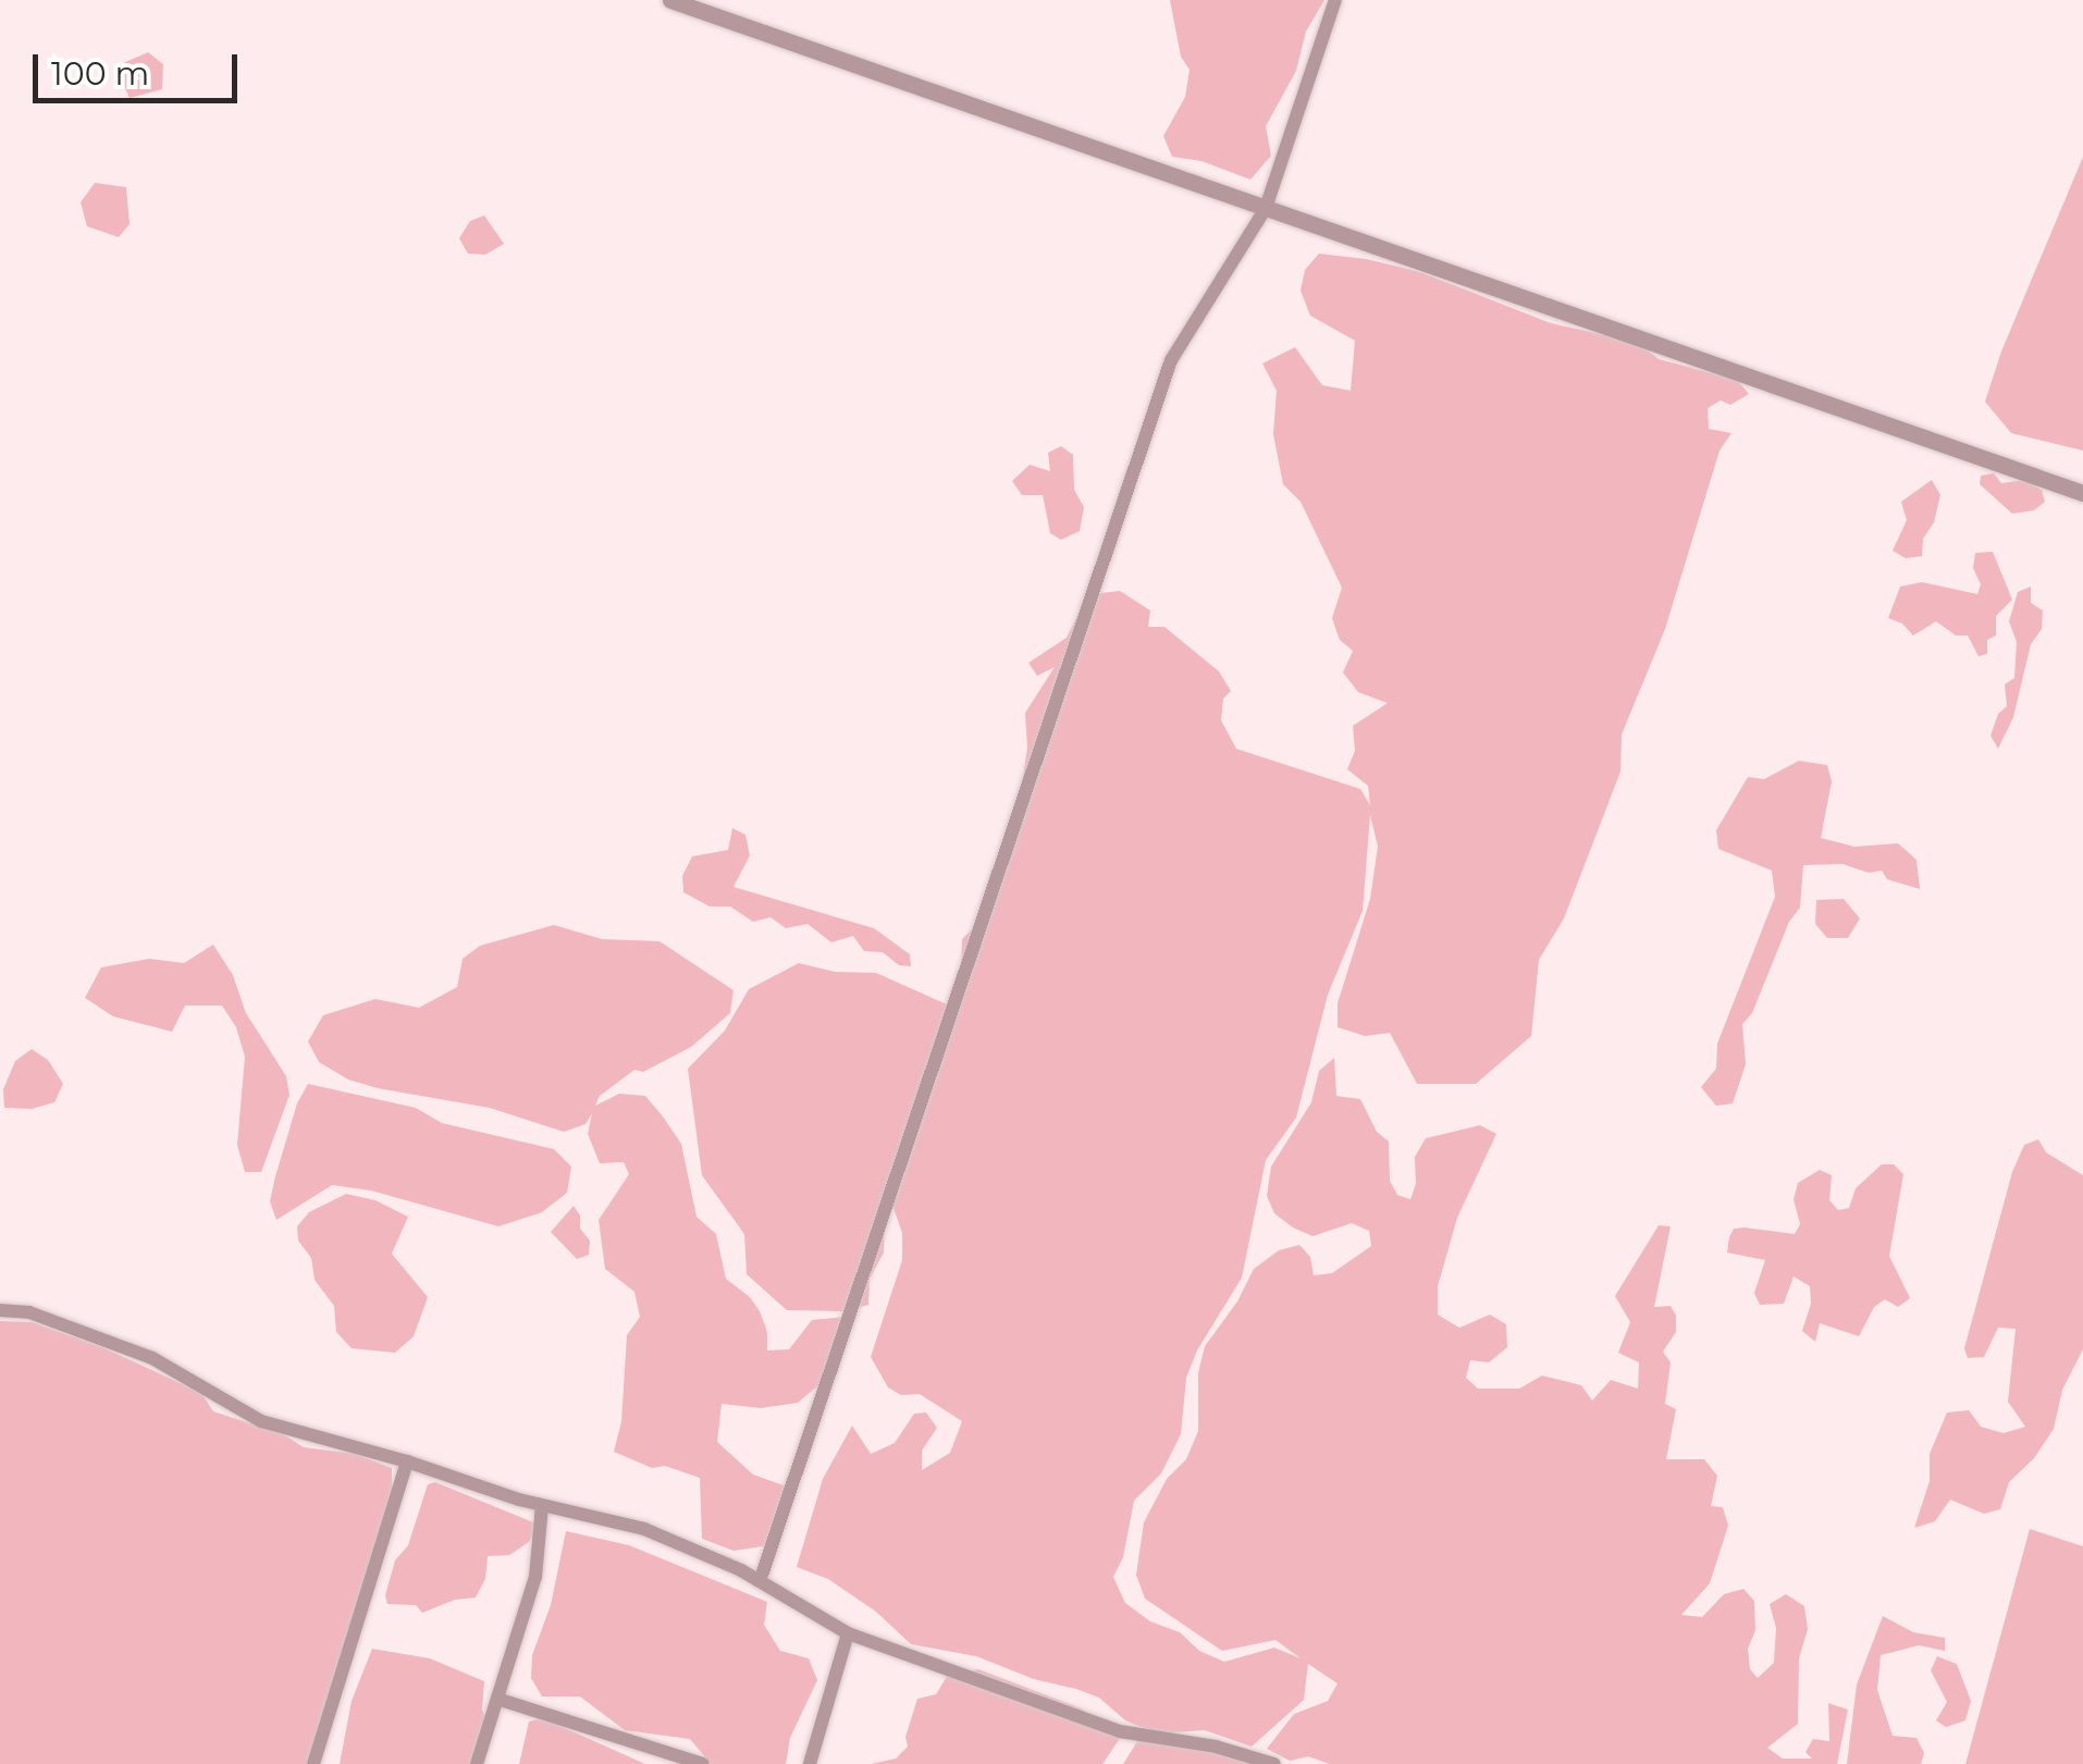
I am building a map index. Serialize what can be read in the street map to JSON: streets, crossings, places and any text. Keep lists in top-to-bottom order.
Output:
{
  "scale_bar": "100 m"
}
